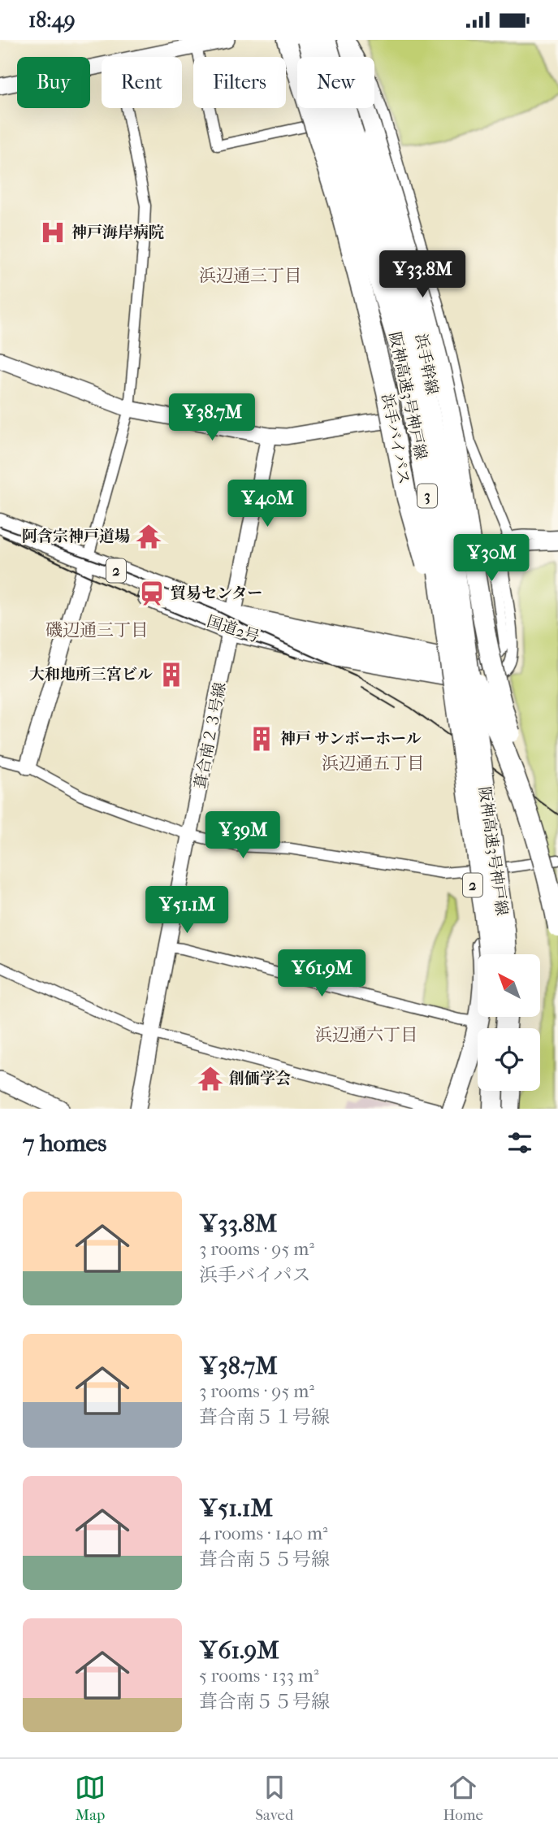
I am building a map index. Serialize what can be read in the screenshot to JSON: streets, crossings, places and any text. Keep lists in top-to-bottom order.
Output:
{
  "streets": {
    "highway": [
      "阪神高速3号神戸線",
      "浜手バイパス",
      "3",
      "2",
      "国道2号"
    ],
    "main road": ["浜手幹線"],
    "street": ["葺合南２３号線"]
  },
  "crossings": [
    ["浜手幹線", "2"],
    ["浜手幹線", "国道2号"],
    ["2", "国道2号"],
    ["国道2号", "葺合南２３号線"]
  ],
  "districts": [
    "浜辺通三丁目",
    "磯辺通三丁目",
    "浜辺通五丁目",
    "浜辺通六丁目"
  ],
  "places": {
    "hospital": ["神戸海岸病院"],
    "temple": ["阿含宗神戸道場", "創価学会"],
    "station": ["貿易センター"],
    "building": ["大和地所三宮ビル", "神戸 サンボーホール"]
  },
  "north": "top left",
  "page": {
    "status": "18:49",
    "chip": [
      "Buy",
      "Rent",
      "Filters",
      "New"
    ],
    "price": [
      "¥33.8M",
      "¥38.7M",
      "¥40M",
      "¥30M",
      "¥39M",
      "¥51.1M",
      "¥61.9M"
    ],
    "heading": "7 homes",
    "list": [
      {
        "name": "¥33.8M",
        "note": "3 rooms · 95 m² · 浜手バイパス"
      },
      {
        "name": "¥38.7M",
        "note": "3 rooms · 95 m² · 葺合南５１号線"
      },
      {
        "name": "¥51.1M",
        "note": "4 rooms · 140 m² · 葺合南５５号線"
      },
      {
        "name": "¥61.9M",
        "note": "5 rooms · 133 m² · 葺合南５５号線"
      }
    ],
    "tabs": ["Map", "Saved", "Home"]
  }
}
